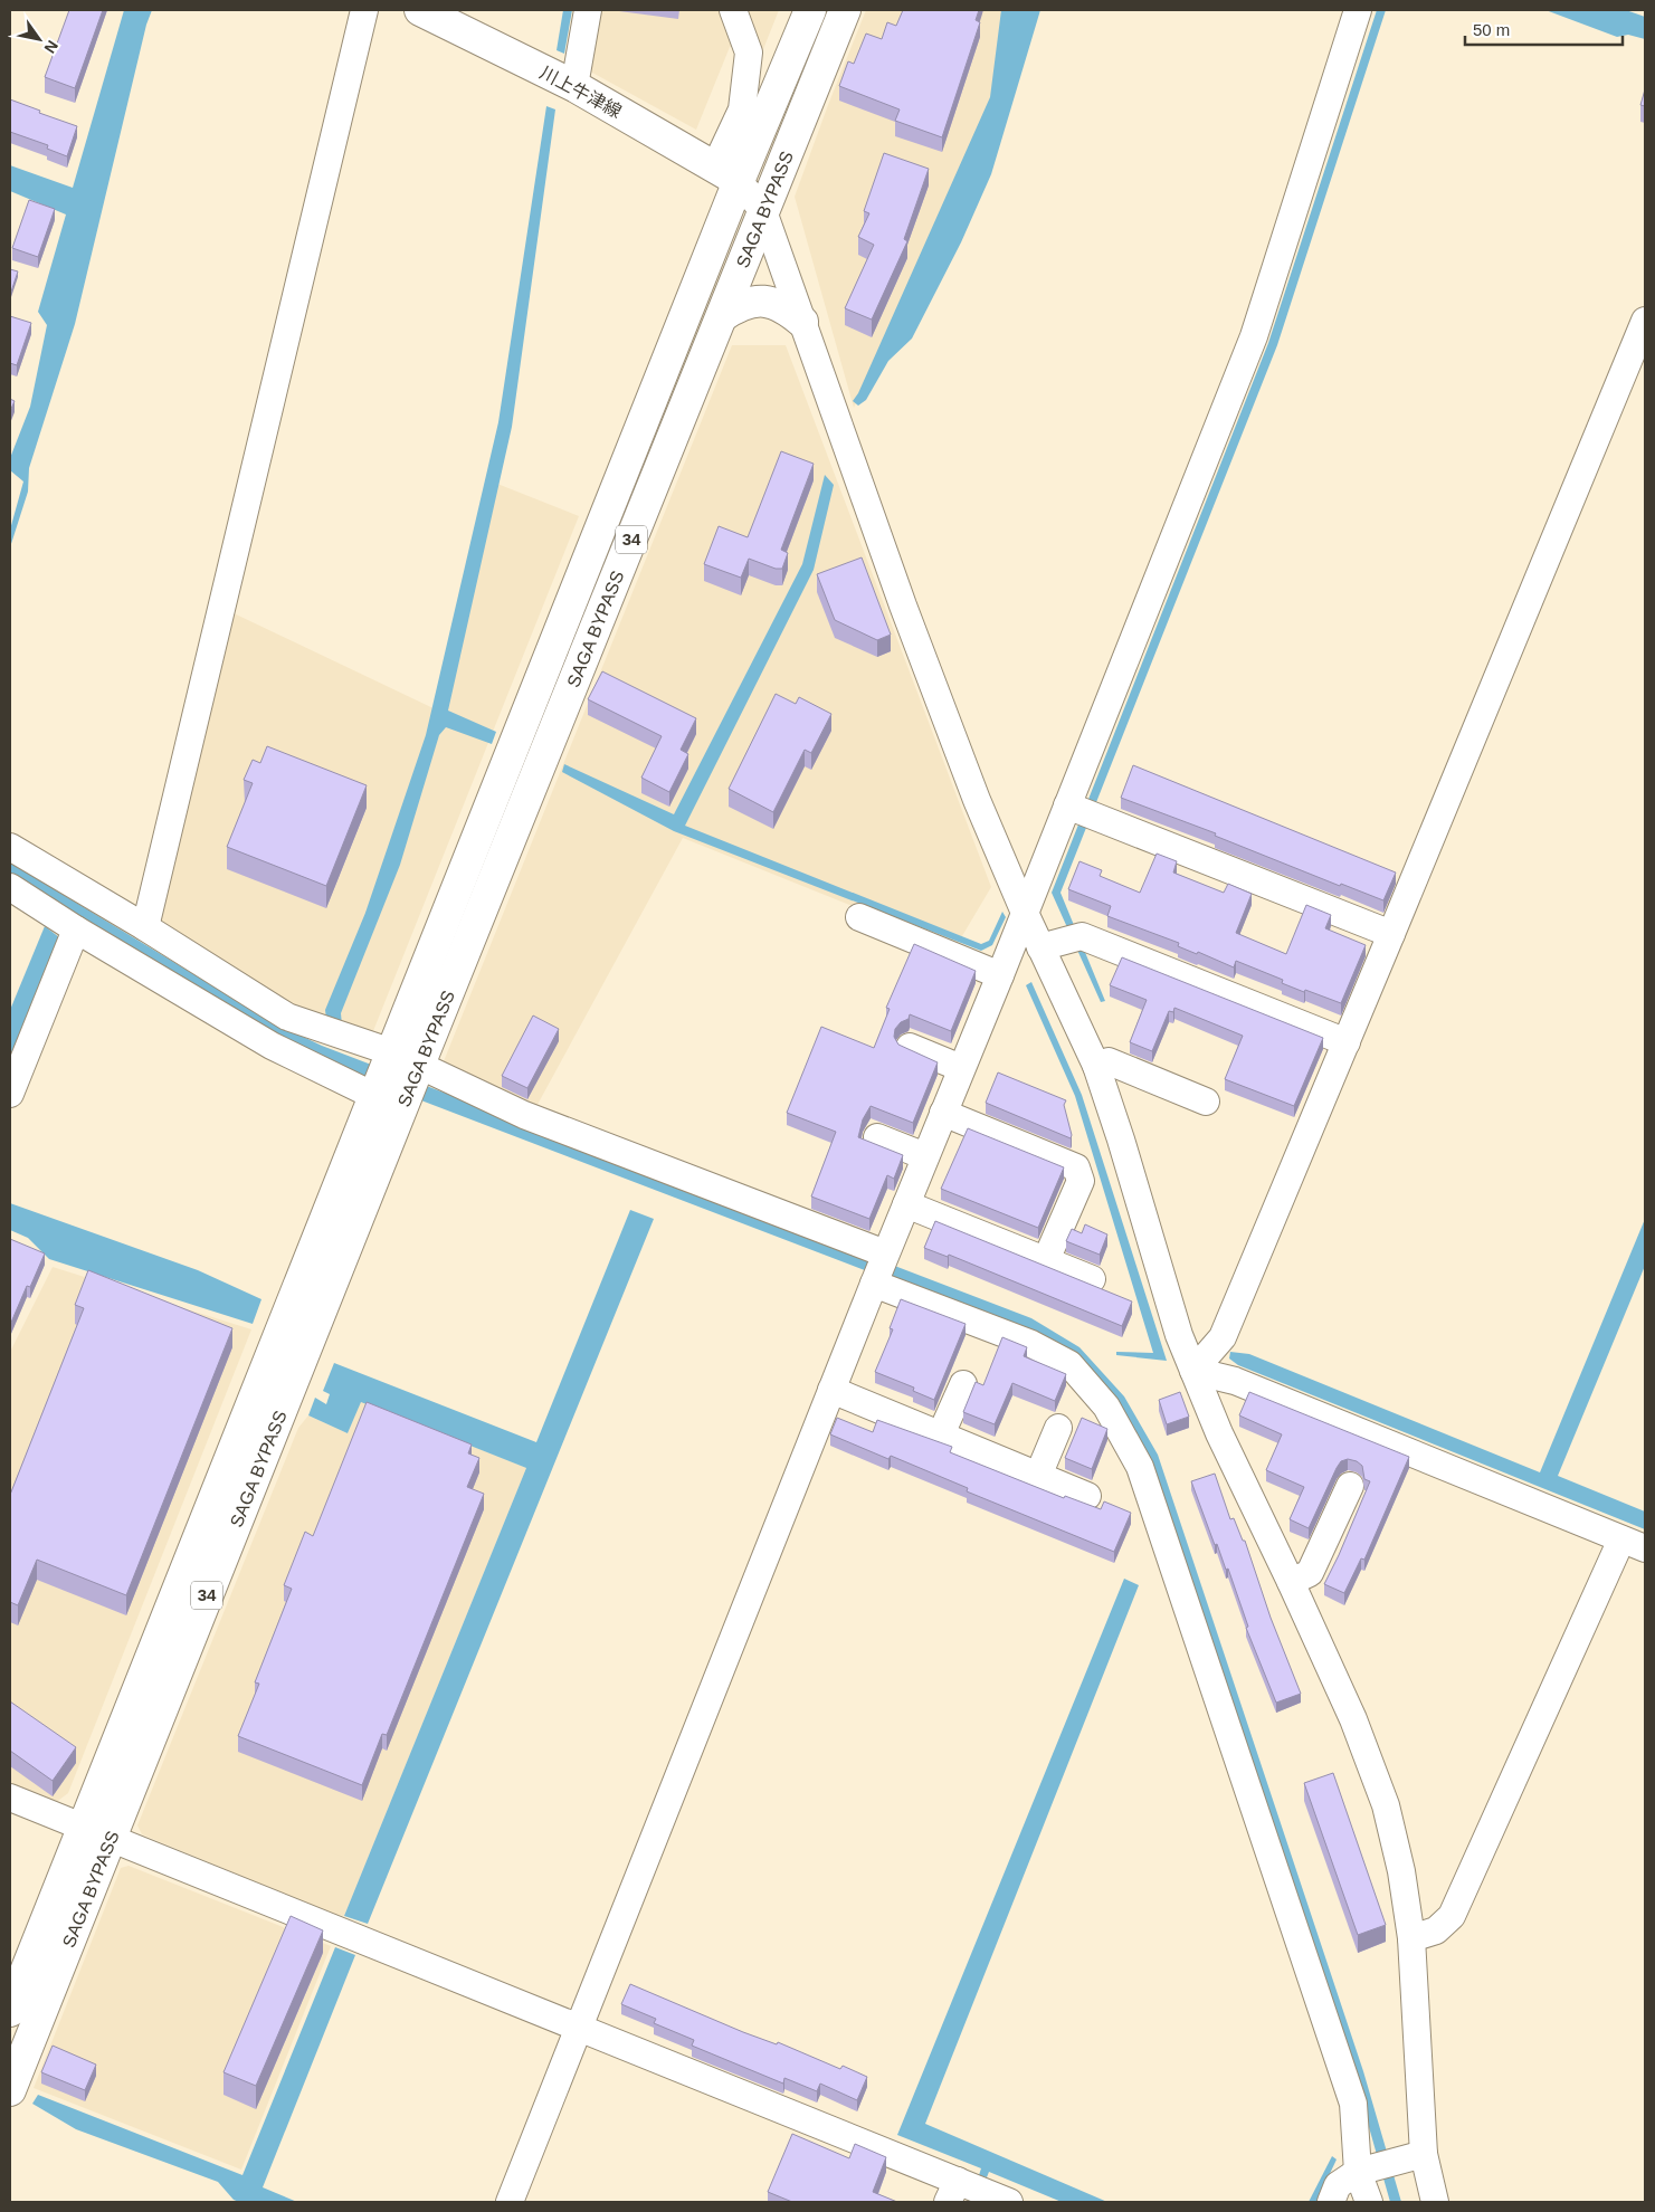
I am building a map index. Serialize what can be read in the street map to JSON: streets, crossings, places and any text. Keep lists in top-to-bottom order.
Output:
{
  "streets": {
    "main road": ["川上牛津線", "SAGA BYPASS", "34"]
  },
  "crossings": [
    ["川上牛津線", "SAGA BYPASS"]
  ],
  "scale_bar": "50 m",
  "north": "bottom right"
}
